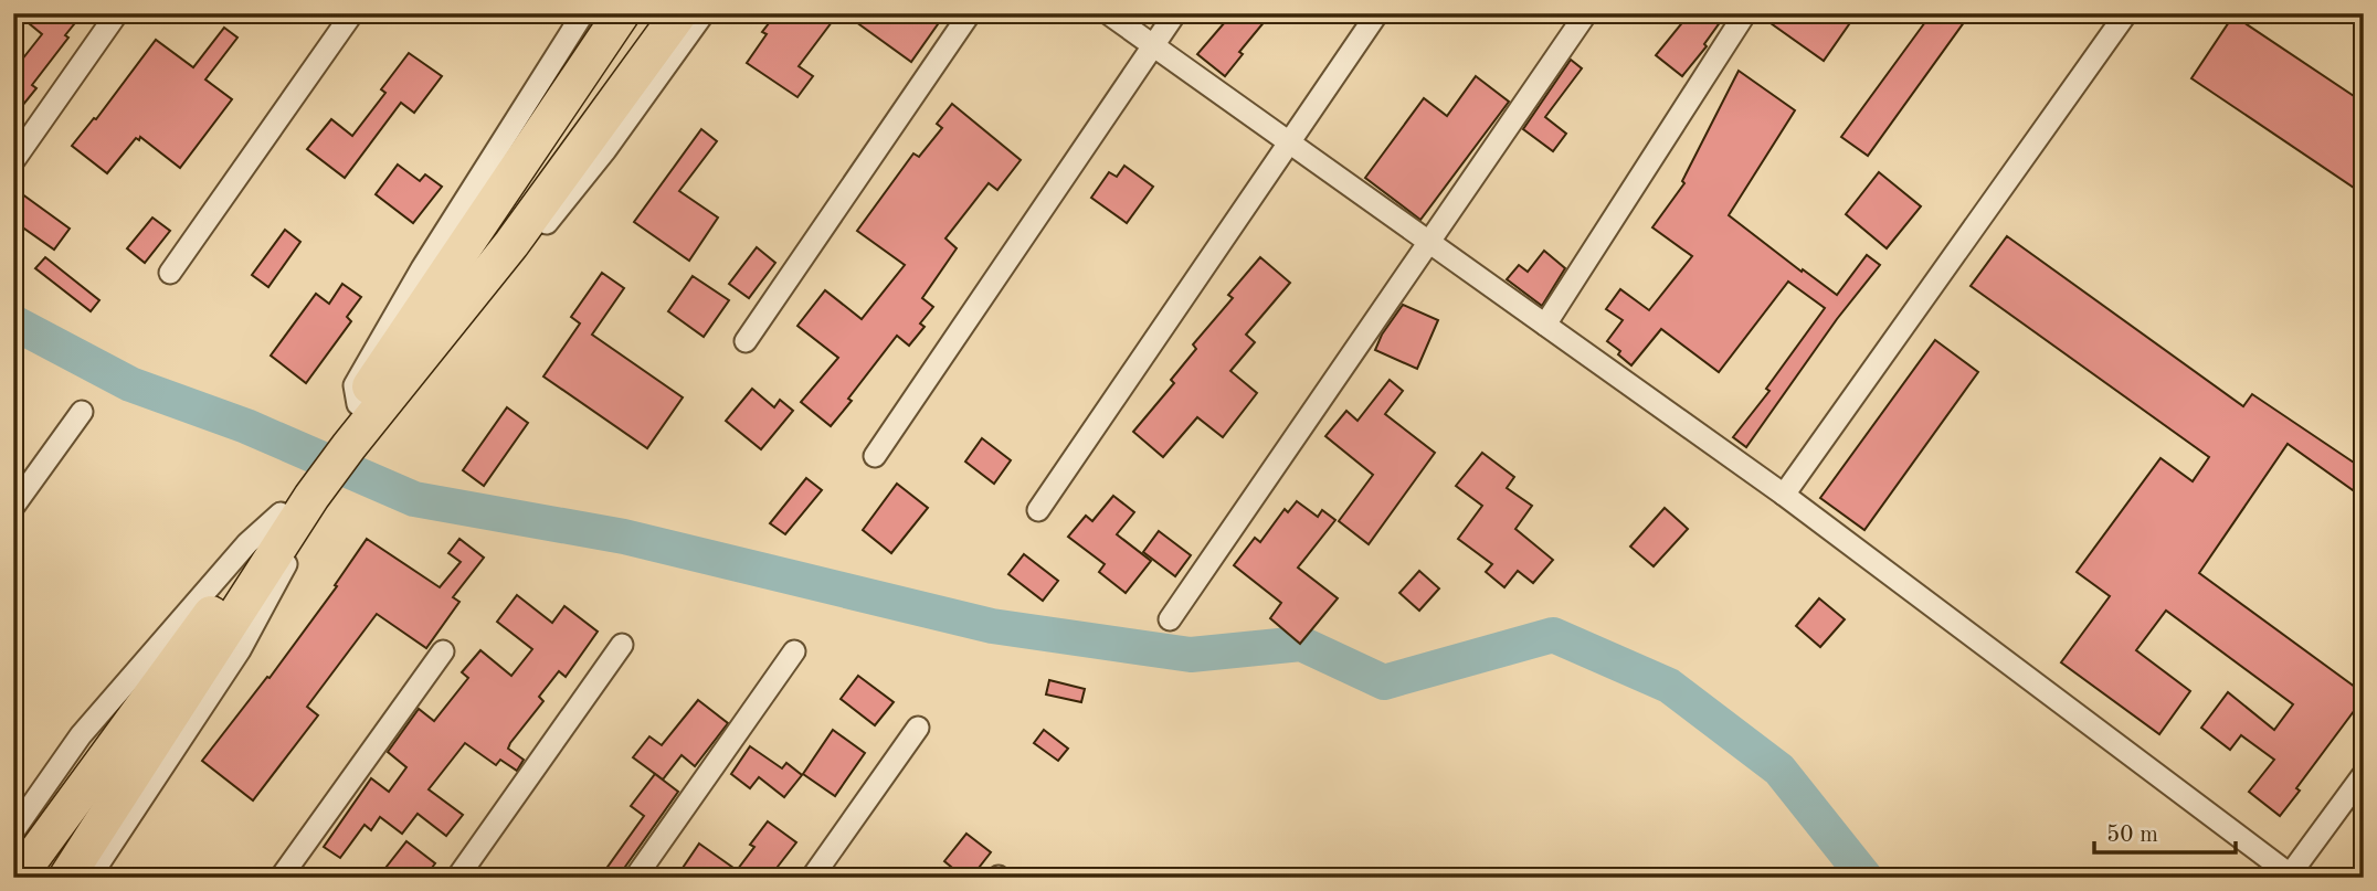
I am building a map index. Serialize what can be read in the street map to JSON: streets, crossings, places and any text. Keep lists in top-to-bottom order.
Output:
{
  "scale_bar": "50 m"
}
